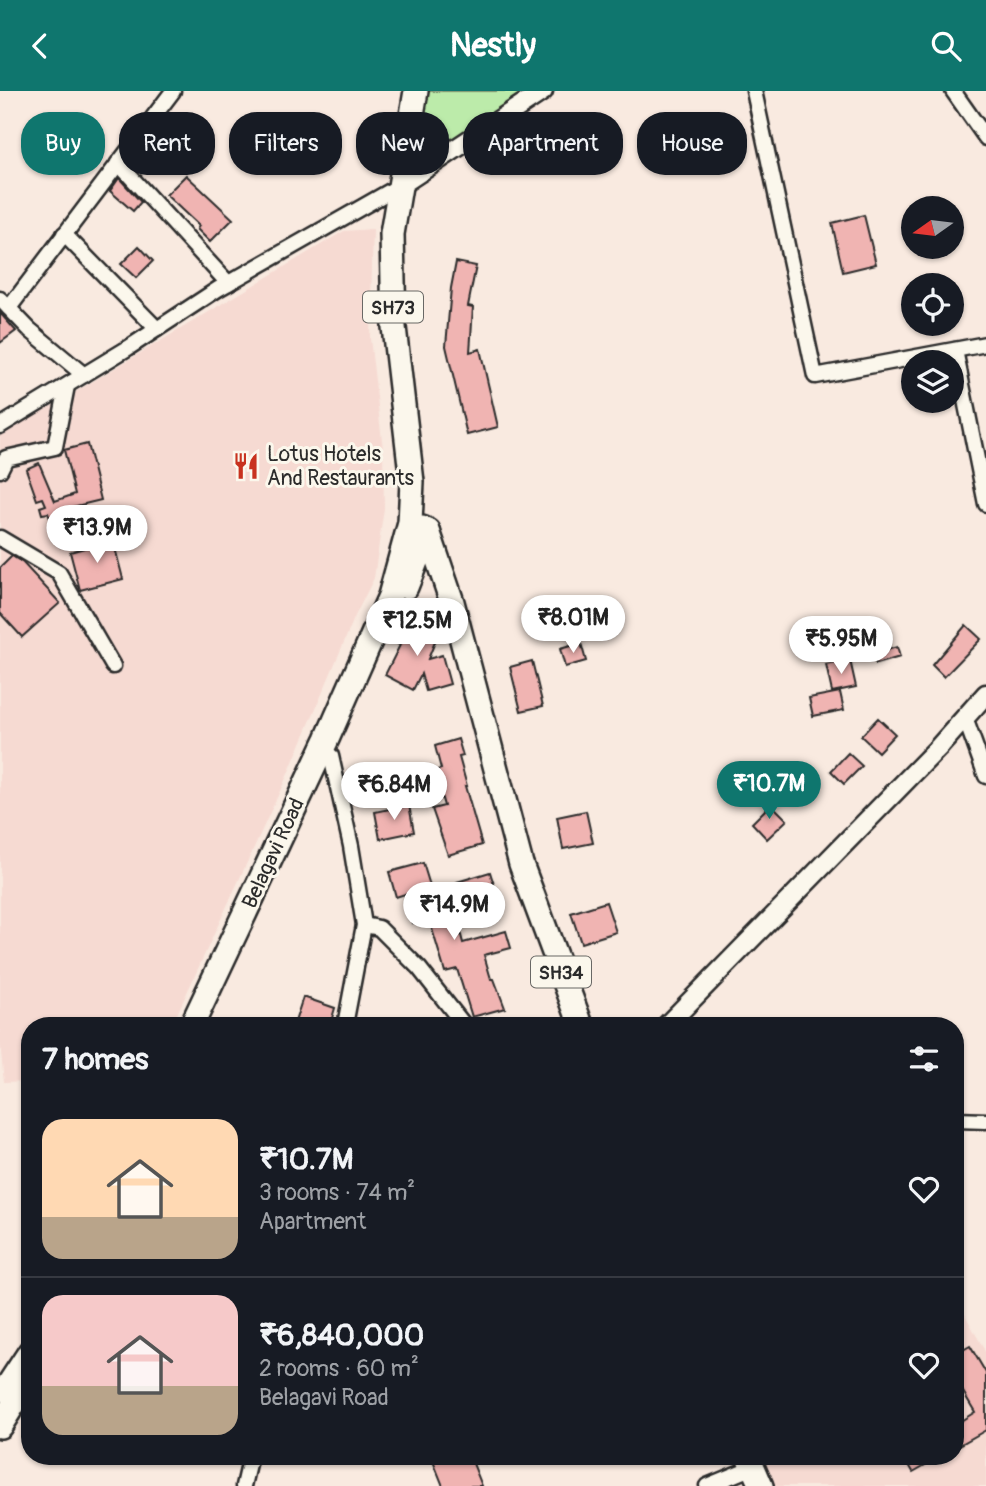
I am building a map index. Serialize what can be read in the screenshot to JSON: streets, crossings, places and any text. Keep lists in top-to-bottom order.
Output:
{
  "streets": {
    "main road": ["SH73", "Belagavi Road", "SH34"]
  },
  "crossings": [
    ["SH73", "Belagavi Road"],
    ["SH73", "SH34"],
    ["Belagavi Road", "SH34"]
  ],
  "places": {
    "restaurant": ["Lotus Hotels And Restaurants"]
  },
  "north": "left",
  "page": {
    "header": "Nestly",
    "chip": [
      "Buy",
      "Rent",
      "Filters",
      "New",
      "Apartment",
      "House"
    ],
    "price": [
      "₹13.9M",
      "₹8.01M",
      "₹12.5M",
      "₹5.95M",
      "₹10.7M",
      "₹6.84M",
      "₹14.9M"
    ],
    "heading": "7 homes",
    "list": [
      {
        "name": "₹10.7M",
        "note": "3 rooms · 74 m² · Apartment"
      },
      {
        "name": "₹6,840,000",
        "note": "2 rooms · 60 m² · Belagavi Road"
      }
    ]
  }
}
